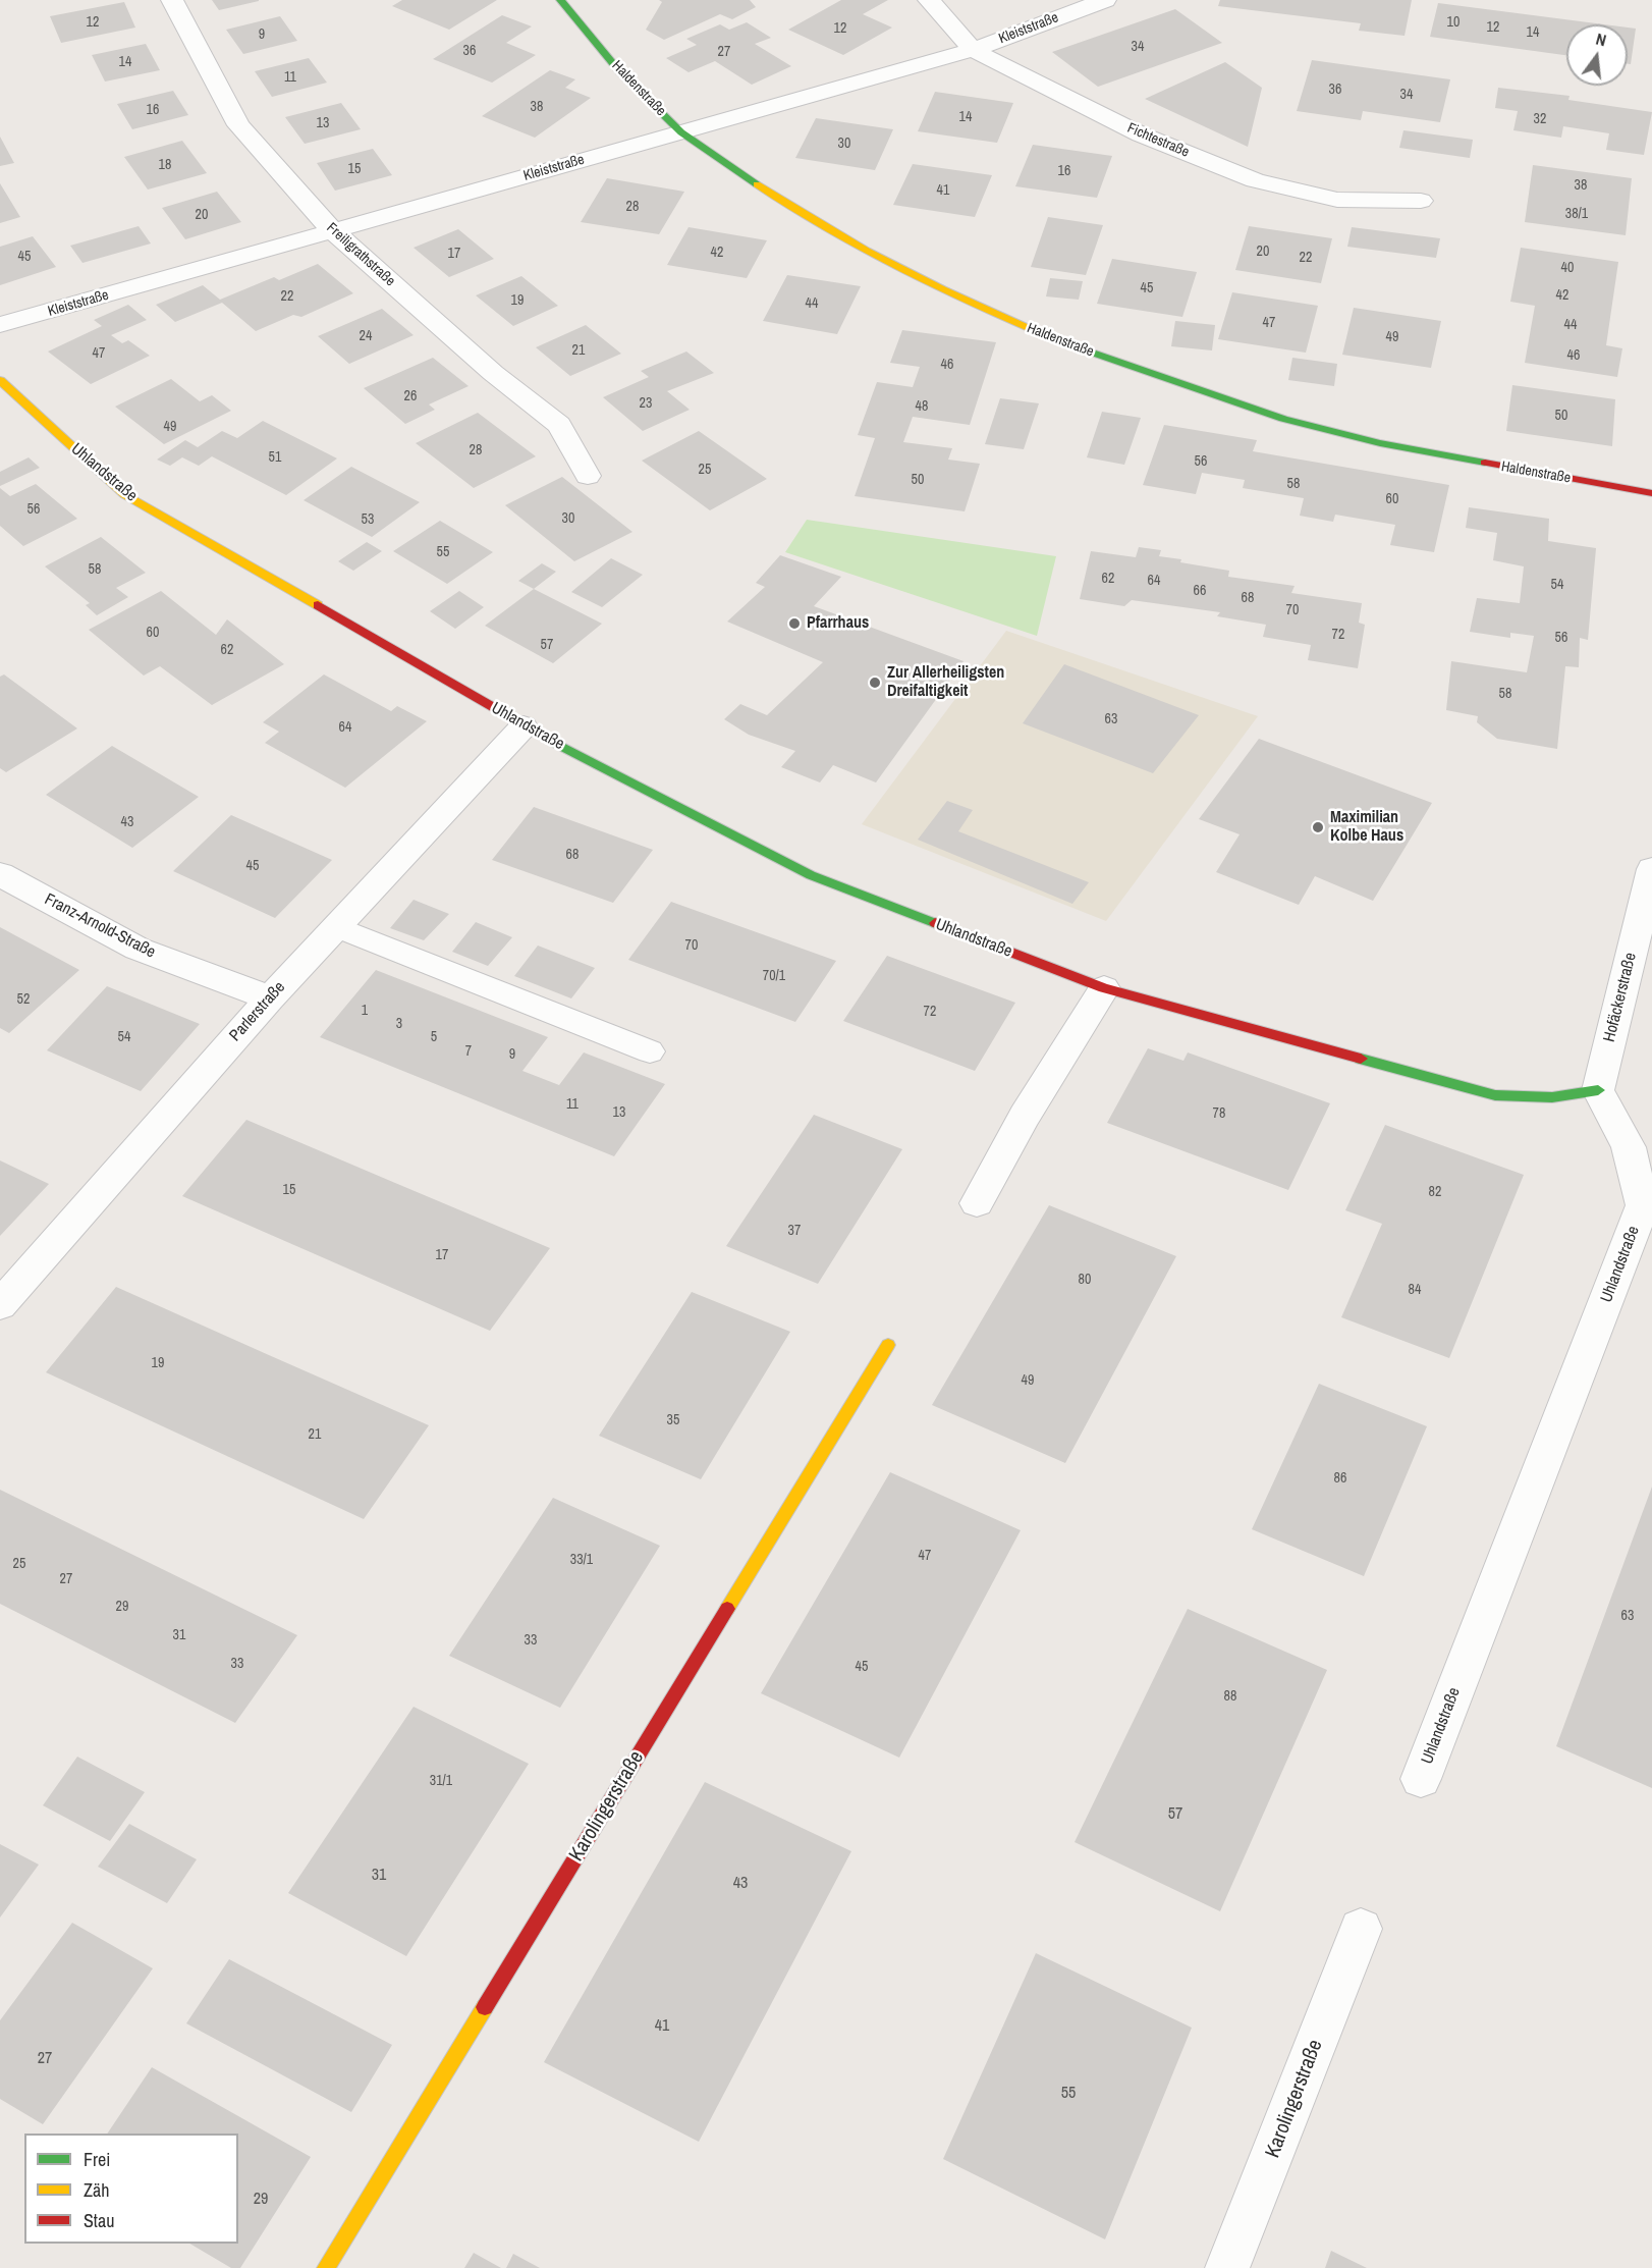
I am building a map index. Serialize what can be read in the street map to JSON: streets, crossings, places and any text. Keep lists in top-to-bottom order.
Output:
{
  "streets": {
    "street": [
      "Kleiststraße",
      "Haldenstraße",
      "Fichtestraße",
      "Freiligrathstraße",
      "Uhlandstraße",
      "Franz-Arnold-Straße",
      "Hofäckerstraße",
      "Parlerstraße",
      "Karolingerstraße"
    ]
  },
  "crossings": [
    ["Kleiststraße", "Haldenstraße"],
    ["Kleiststraße", "Fichtestraße"],
    ["Kleiststraße", "Freiligrathstraße"],
    ["Uhlandstraße", "Hofäckerstraße"],
    ["Uhlandstraße", "Parlerstraße"],
    ["Franz-Arnold-Straße", "Parlerstraße"]
  ],
  "places": ["Pfarrhaus", "Zur Allerheiligsten Dreifaltigkeit", "Maximilian Kolbe Haus"],
  "house_numbers": [
    "12",
    "10",
    "12",
    "12",
    "14",
    "9",
    "34",
    "36",
    "27",
    "14",
    "11",
    "36",
    "34",
    "38",
    "16",
    "14",
    "32",
    "13",
    "30",
    "18",
    "15",
    "16",
    "38",
    "41",
    "28",
    "38/1",
    "20",
    "20",
    "42",
    "17",
    "45",
    "22",
    "40",
    "45",
    "42",
    "22",
    "19",
    "44",
    "47",
    "44",
    "24",
    "49",
    "21",
    "47",
    "46",
    "46",
    "26",
    "23",
    "48",
    "50",
    "49",
    "28",
    "51",
    "56",
    "25",
    "50",
    "58",
    "60",
    "56",
    "30",
    "53",
    "55",
    "58",
    "62",
    "64",
    "54",
    "66",
    "68",
    "70",
    "60",
    "72",
    "56",
    "57",
    "62",
    "58",
    "63",
    "64",
    "43",
    "68",
    "45",
    "70",
    "70/1",
    "52",
    "1",
    "72",
    "3",
    "54",
    "5",
    "7",
    "9",
    "11",
    "13",
    "78",
    "15",
    "82",
    "37",
    "17",
    "80",
    "84",
    "19",
    "49",
    "35",
    "21",
    "86",
    "47",
    "33/1",
    "25",
    "27",
    "29",
    "63",
    "31",
    "33",
    "33",
    "45",
    "88",
    "31/1",
    "57",
    "31",
    "43",
    "41",
    "27",
    "55",
    "29"
  ],
  "legend": ["Frei", "Zäh", "Stau"],
  "north": "top"
}
